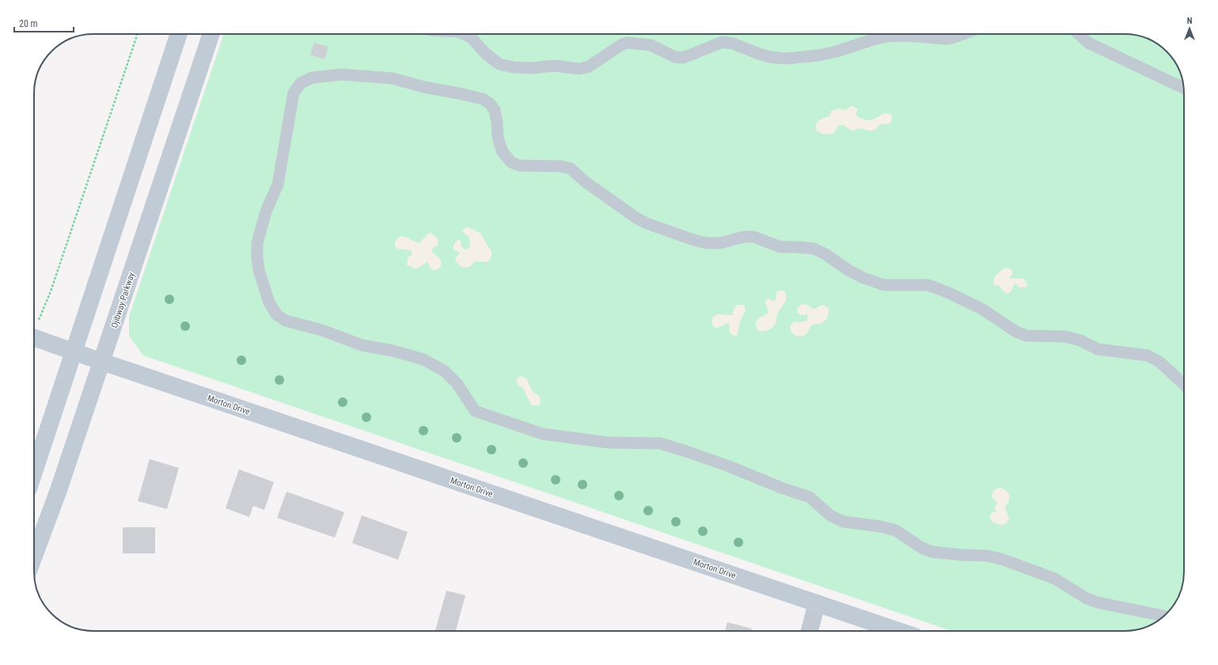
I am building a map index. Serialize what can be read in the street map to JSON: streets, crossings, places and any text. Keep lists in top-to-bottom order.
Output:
{
  "streets": {
    "main road": ["Ojibway Parkway", "Morton Drive"]
  },
  "crossings": [
    ["Ojibway Parkway", "Morton Drive"]
  ],
  "scale_bar": "20 m",
  "north": "top"
}
